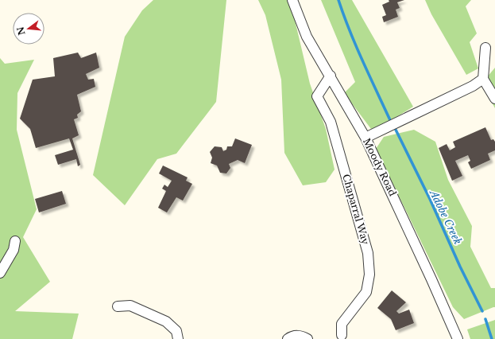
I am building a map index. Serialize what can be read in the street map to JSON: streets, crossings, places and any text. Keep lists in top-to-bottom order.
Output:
{
  "streets": {
    "street": ["Moody Road", "Chaparral Way"]
  },
  "crossings": [
    ["Moody Road", "Chaparral Way"]
  ],
  "water": ["Adobe Creek"],
  "north": "left"
}
